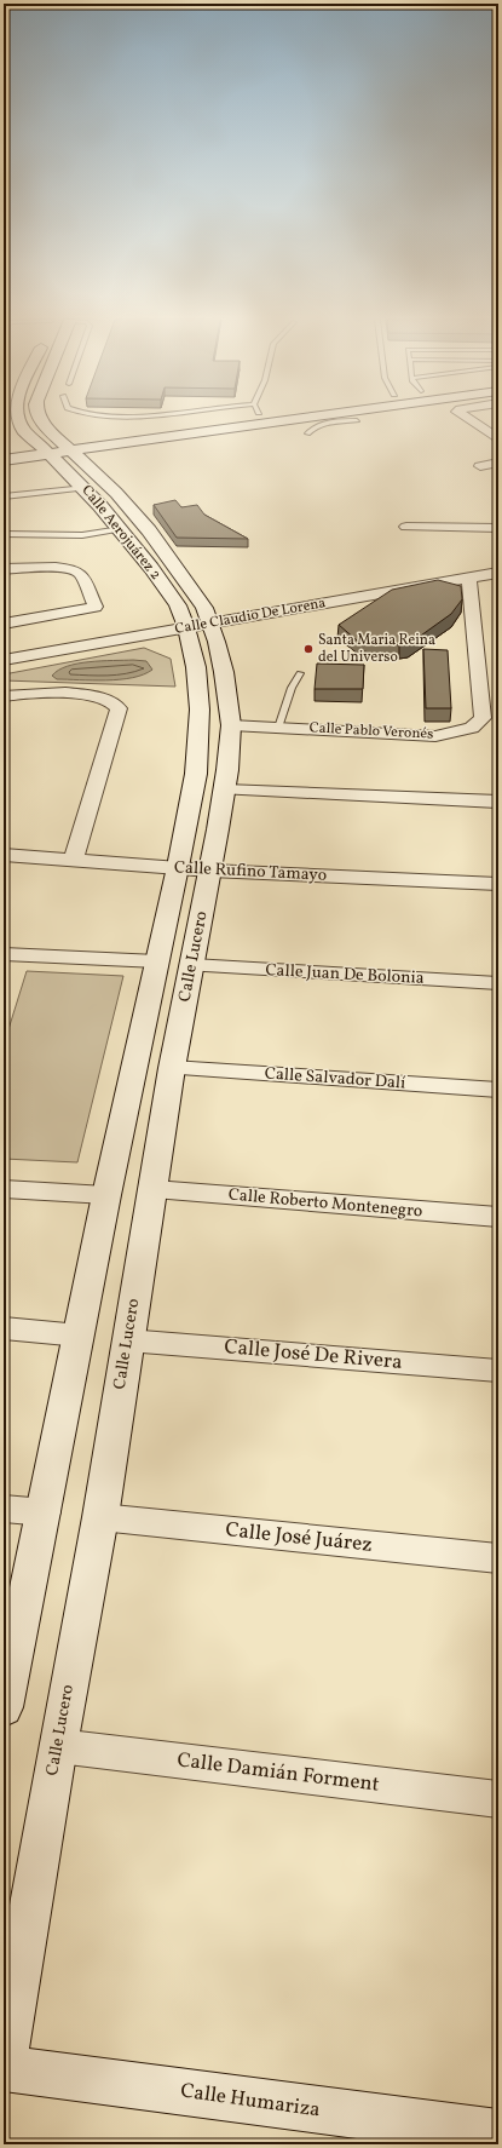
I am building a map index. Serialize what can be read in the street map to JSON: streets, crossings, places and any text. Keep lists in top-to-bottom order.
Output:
{
  "streets": {
    "street": [
      "Calle Aerojuárez 2",
      "Calle Claudio De Lorena",
      "Calle Pablo Veronés",
      "Calle Rufino Tamayo",
      "Calle Lucero",
      "Calle Juan De Bolonia",
      "Calle Salvador Dalí",
      "Calle Roberto Montenegro",
      "Calle José De Rivera",
      "Calle José Juárez",
      "Calle Damián Forment",
      "Calle Humariza"
    ]
  },
  "crossings": [
    ["Calle Aerojuárez 2", "Calle Claudio De Lorena"],
    ["Calle Aerojuárez 2", "Calle Lucero"],
    ["Calle Claudio De Lorena", "Calle Pablo Veronés"],
    ["Calle Claudio De Lorena", "Calle Lucero"],
    ["Calle Pablo Veronés", "Calle Lucero"],
    ["Calle Rufino Tamayo", "Calle Lucero"],
    ["Calle Lucero", "Calle Juan De Bolonia"],
    ["Calle Lucero", "Calle Salvador Dalí"],
    ["Calle Lucero", "Calle Roberto Montenegro"],
    ["Calle Lucero", "Calle José De Rivera"],
    ["Calle Lucero", "Calle José Juárez"],
    ["Calle Lucero", "Calle Damián Forment"],
    ["Calle Lucero", "Calle Humariza"]
  ],
  "places": ["Santa Maria Reina del Universo"]
}
